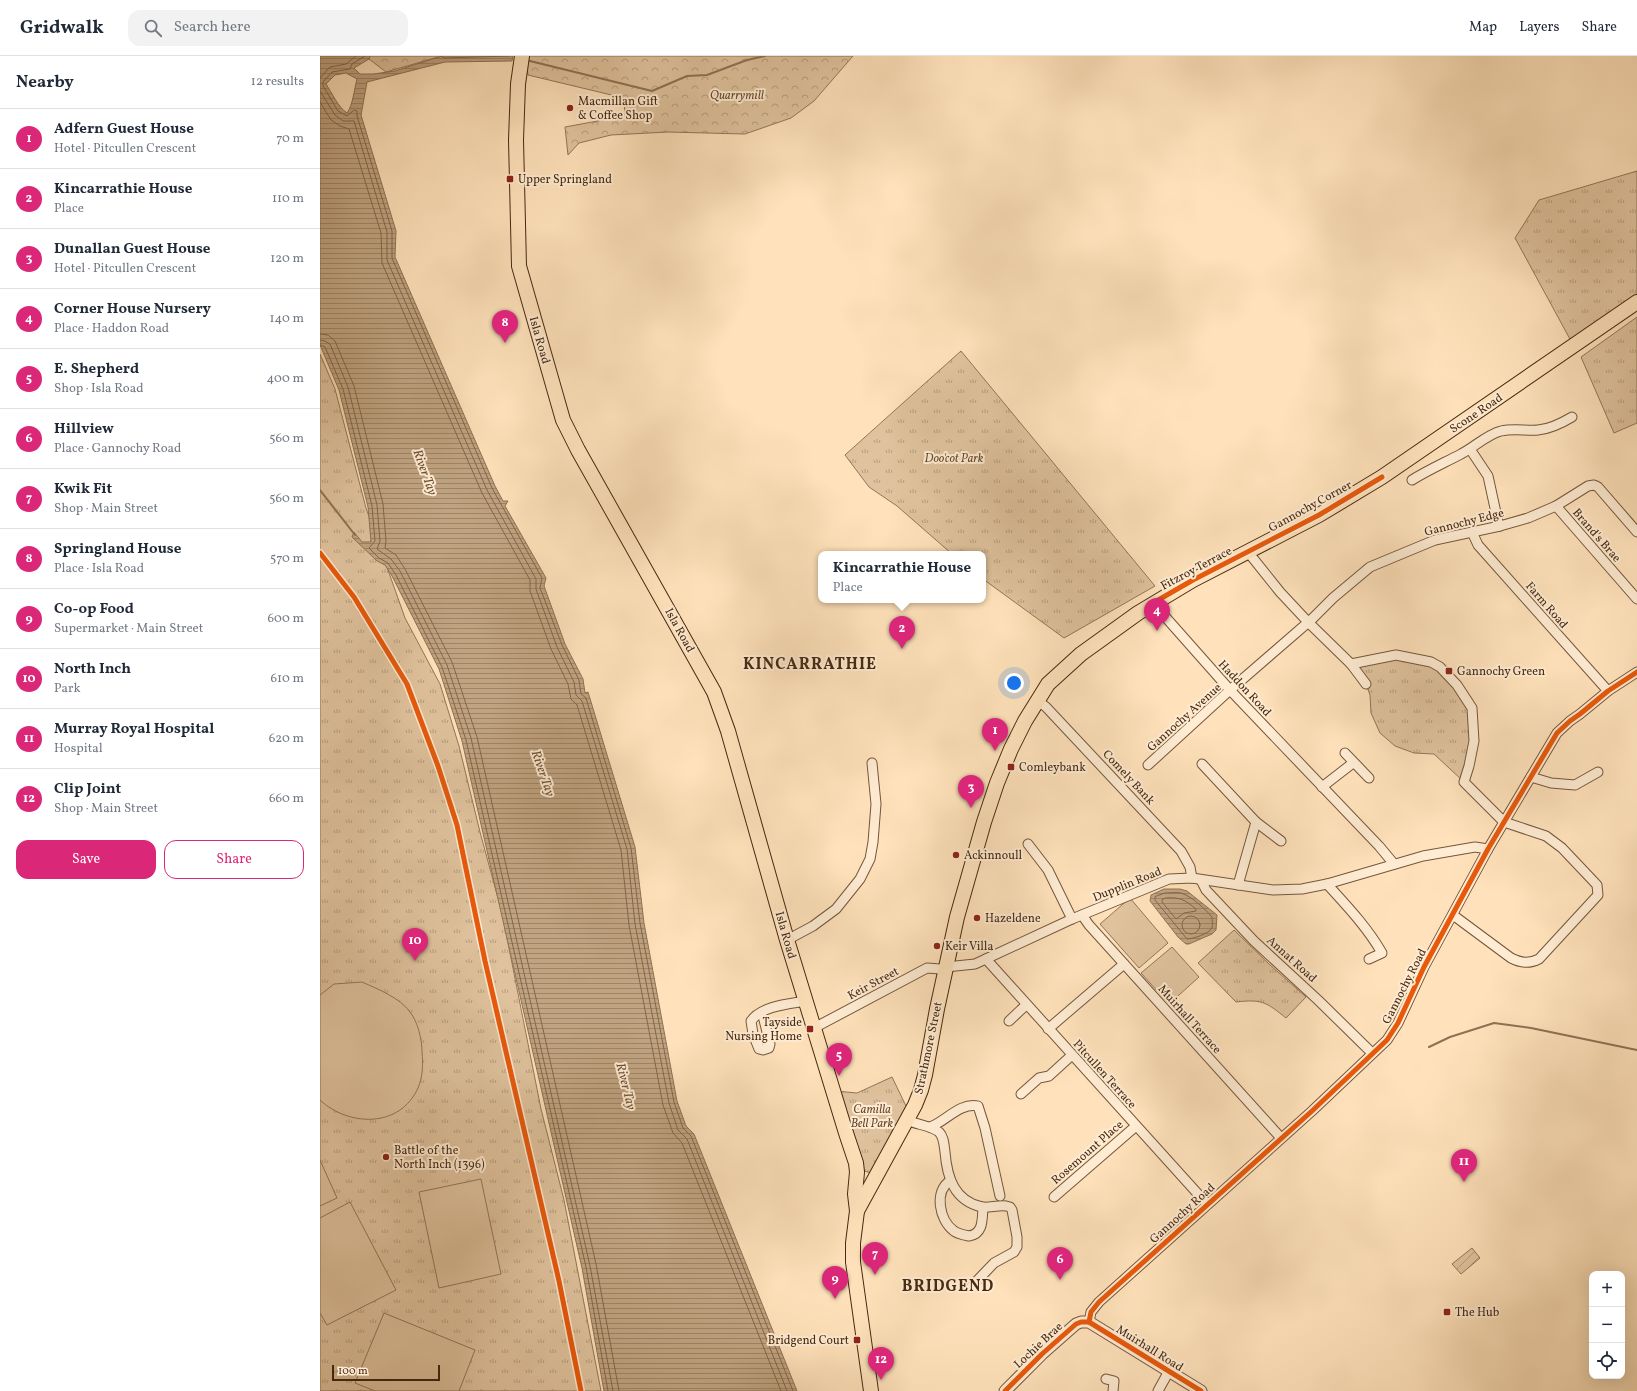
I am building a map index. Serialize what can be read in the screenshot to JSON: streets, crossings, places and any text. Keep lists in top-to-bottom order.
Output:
{
  "streets": {
    "main road": [
      "Isla Road",
      "Scone Road",
      "Gannochy Corner",
      "Fitzroy Terrace",
      "Strathmore Street"
    ],
    "street": [
      "Gannochy Edge",
      "Brand's Brae",
      "Farm Road",
      "Haddon Road",
      "Gannochy Avenue",
      "Comely Bank",
      "Dupplin Road",
      "Annat Road",
      "Keir Street",
      "Gannochy Road",
      "Muirhall Terrace",
      "Pitcullen Terrace",
      "Rosemount Place",
      "Lochie Brae",
      "Muirhall Road"
    ]
  },
  "crossings": [
    ["Isla Road", "Keir Street"],
    ["Isla Road", "Strathmore Street"],
    ["Scone Road", "Gannochy Corner"],
    ["Gannochy Corner", "Fitzroy Terrace"],
    ["Gannochy Edge", "Brand's Brae"],
    ["Gannochy Edge", "Farm Road"],
    ["Gannochy Edge", "Gannochy Avenue"],
    ["Fitzroy Terrace", "Haddon Road"],
    ["Fitzroy Terrace", "Comely Bank"],
    ["Fitzroy Terrace", "Strathmore Street"],
    ["Farm Road", "Gannochy Road"],
    ["Haddon Road", "Gannochy Avenue"],
    ["Haddon Road", "Dupplin Road"],
    ["Comely Bank", "Dupplin Road"],
    ["Comely Bank", "Annat Road"],
    ["Comely Bank", "Strathmore Street"],
    ["Dupplin Road", "Annat Road"],
    ["Dupplin Road", "Keir Street"],
    ["Dupplin Road", "Gannochy Road"],
    ["Dupplin Road", "Muirhall Terrace"],
    ["Dupplin Road", "Strathmore Street"],
    ["Dupplin Road", "Pitcullen Terrace"],
    ["Annat Road", "Gannochy Road"],
    ["Keir Street", "Strathmore Street"],
    ["Gannochy Road", "Muirhall Terrace"],
    ["Gannochy Road", "Pitcullen Terrace"],
    ["Gannochy Road", "Lochie Brae"],
    ["Gannochy Road", "Muirhall Road"],
    ["Pitcullen Terrace", "Rosemount Place"],
    ["Lochie Brae", "Muirhall Road"]
  ],
  "districts": ["KINCARRATHIE", "BRIDGEND"],
  "water": ["River Tay"],
  "parks": ["Quarrymill", "Doo'cot Park", "Camilla Bell Park"],
  "places": {
    "other": [
      "Macmillan Gift & Coffee Shop",
      "Ackinnoull",
      "Hazeldene",
      "Keir Villa",
      "Battle of the North Inch (1396)"
    ],
    "transit": [
      "Upper Springland",
      "Gannochy Green",
      "Comleybank",
      "Tayside Nursing Home",
      "The Hub",
      "Bridgend Court"
    ]
  },
  "scale_bar": "100 m",
  "page": {
    "header": "Gridwalk",
    "search": "Search here",
    "nav": ["Map", "Layers", "Share"],
    "heading": ["Nearby", "12 results"],
    "list": [
      {
        "mark": "1",
        "name": "Adfern Guest House",
        "note": "Hotel · Pitcullen Crescent",
        "value": "70 m"
      },
      {
        "mark": "2",
        "name": "Kincarrathie House",
        "note": "Place",
        "value": "110 m"
      },
      {
        "mark": "3",
        "name": "Dunallan Guest House",
        "note": "Hotel · Pitcullen Crescent",
        "value": "120 m"
      },
      {
        "mark": "4",
        "name": "Corner House Nursery",
        "note": "Place · Haddon Road",
        "value": "140 m"
      },
      {
        "mark": "5",
        "name": "E. Shepherd",
        "note": "Shop · Isla Road",
        "value": "400 m"
      },
      {
        "mark": "6",
        "name": "Hillview",
        "note": "Place · Gannochy Road",
        "value": "560 m"
      },
      {
        "mark": "7",
        "name": "Kwik Fit",
        "note": "Shop · Main Street",
        "value": "560 m"
      },
      {
        "mark": "8",
        "name": "Springland House",
        "note": "Place · Isla Road",
        "value": "570 m"
      },
      {
        "mark": "9",
        "name": "Co-op Food",
        "note": "Supermarket · Main Street",
        "value": "600 m"
      },
      {
        "mark": "10",
        "name": "North Inch",
        "note": "Park",
        "value": "610 m"
      },
      {
        "mark": "11",
        "name": "Murray Royal Hospital",
        "note": "Hospital",
        "value": "620 m"
      },
      {
        "mark": "12",
        "name": "Clip Joint",
        "note": "Shop · Main Street",
        "value": "660 m"
      }
    ],
    "pins": [
      "8",
      "4",
      "2",
      "1",
      "3",
      "10",
      "5",
      "11",
      "7",
      "6",
      "9",
      "12"
    ],
    "popup": ["Kincarrathie House", "Place"],
    "buttons": ["Save", "Share"],
    "map_buttons": ["+", "−"],
    "scale": "100 m"
  }
}
